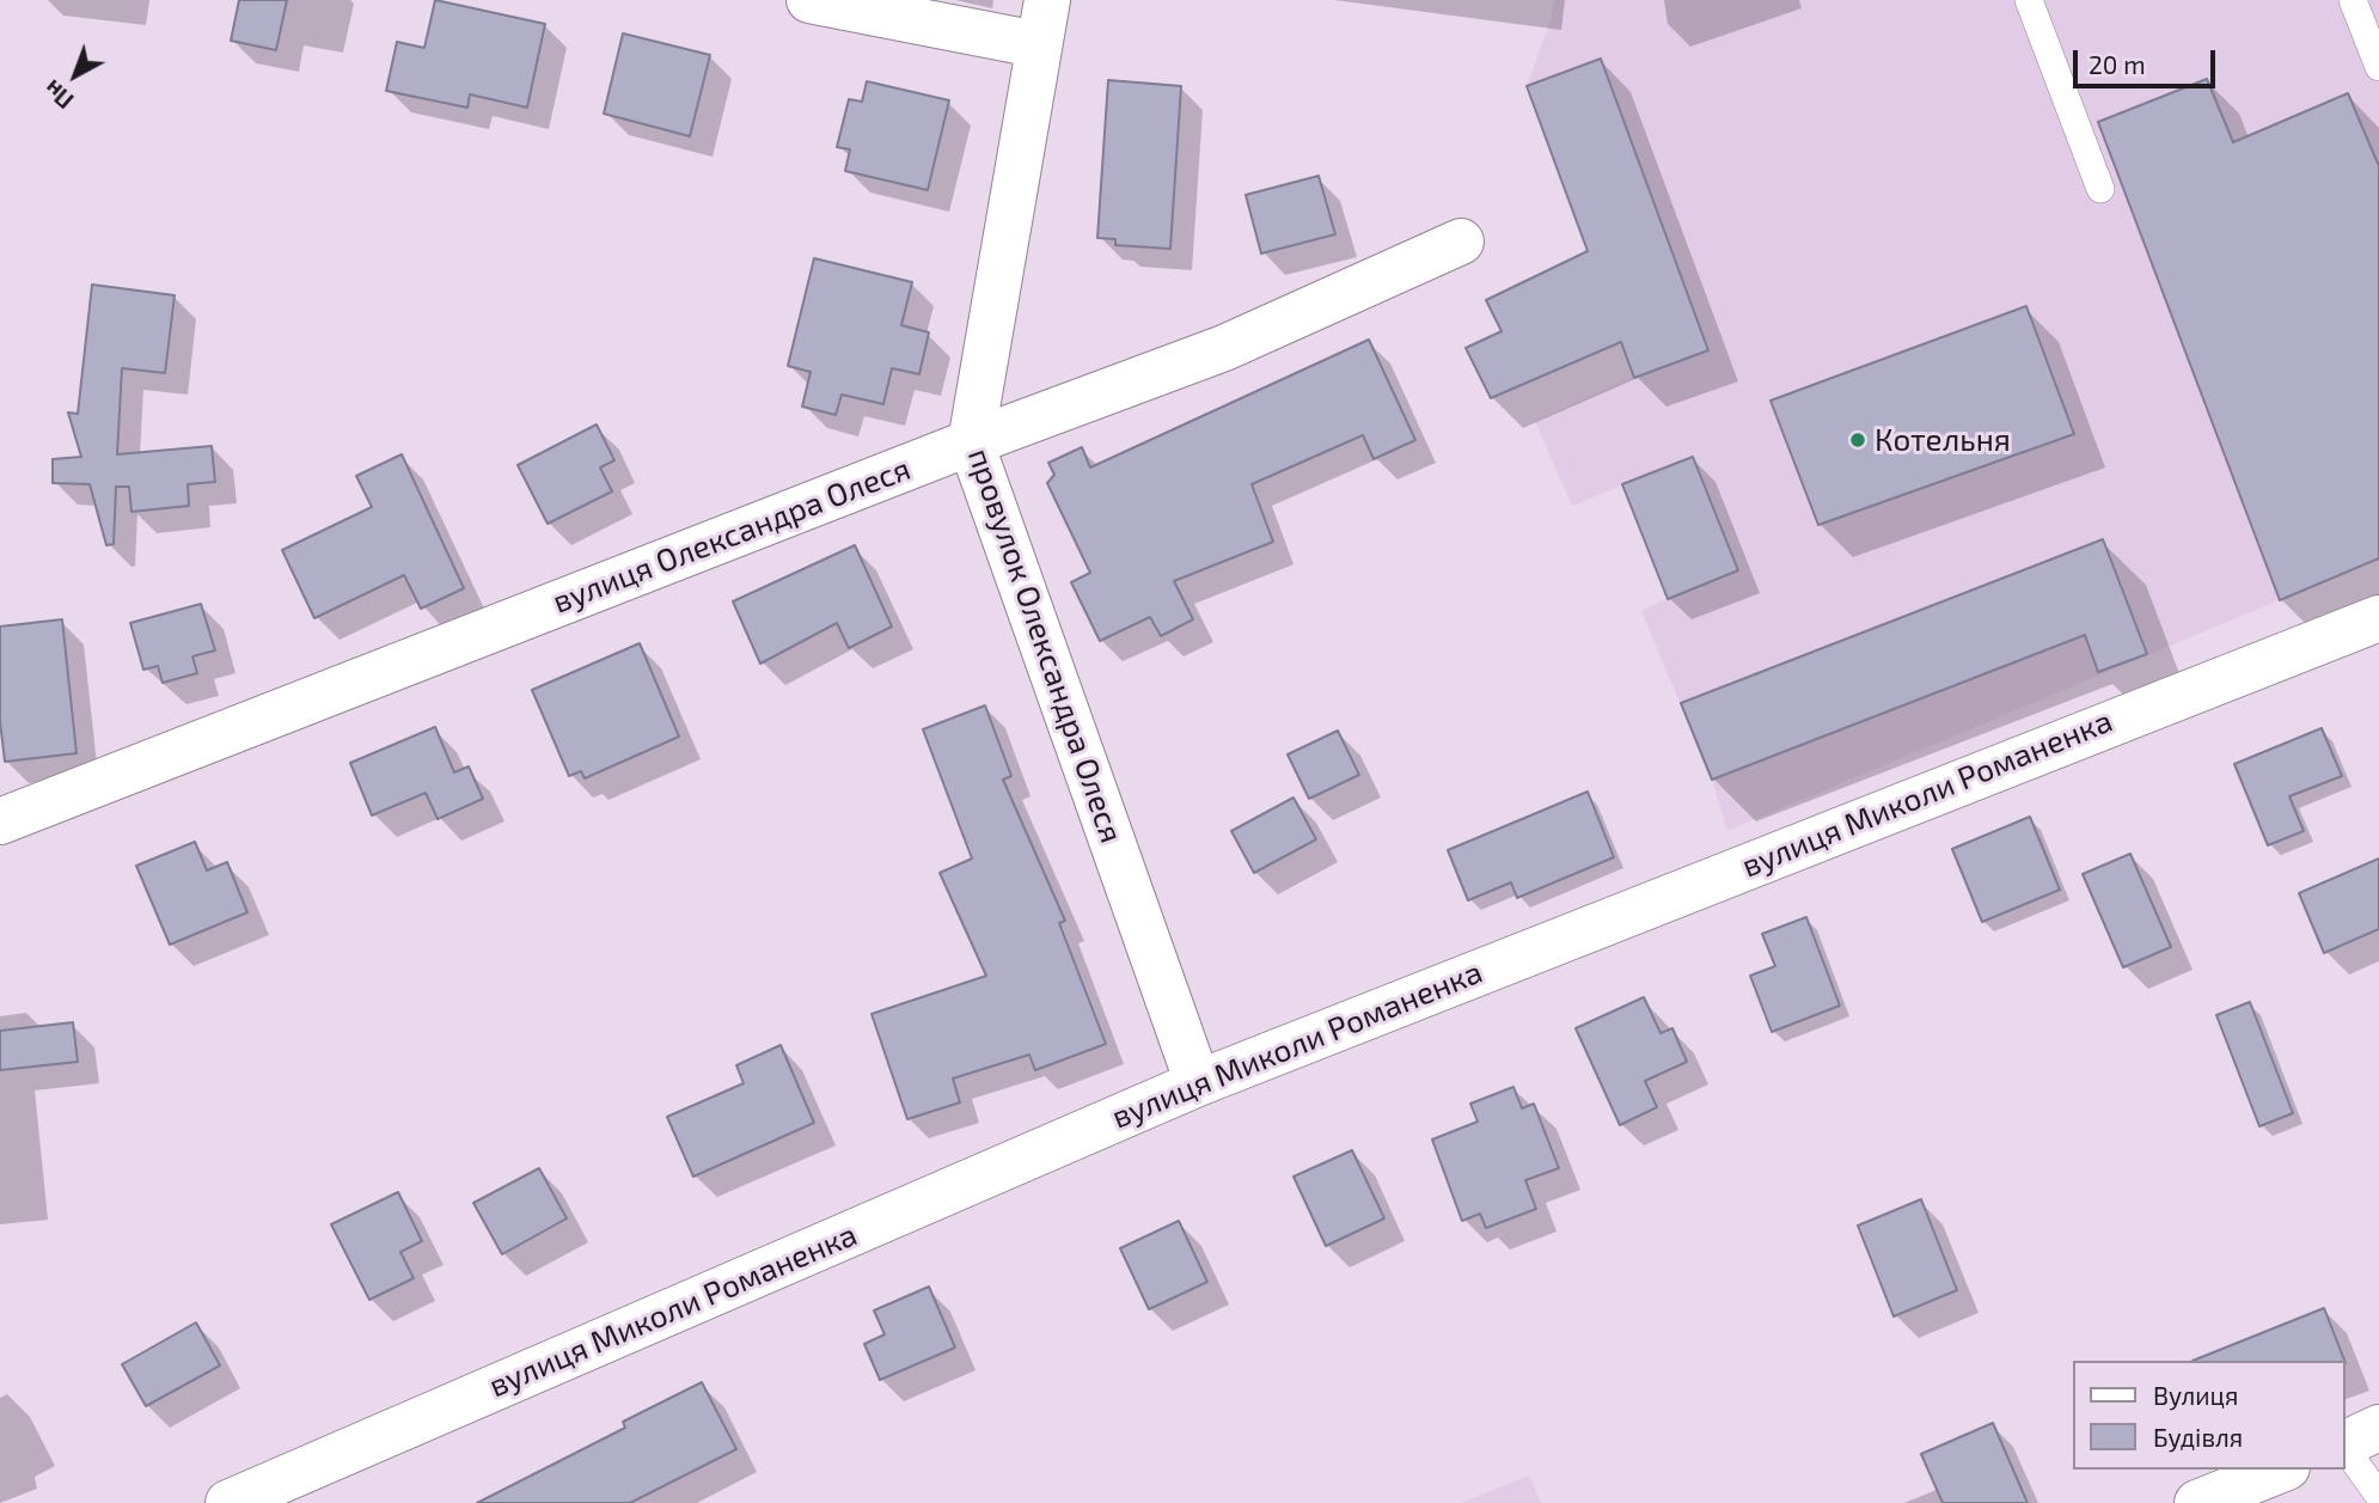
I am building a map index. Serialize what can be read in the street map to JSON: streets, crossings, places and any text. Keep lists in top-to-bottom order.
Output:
{
  "streets": {
    "street": ["вулиця Олександра Олеся", "провулок Олександра Олеся", "вулиця Миколи Романенка"]
  },
  "crossings": [
    ["вулиця Олександра Олеся", "провулок Олександра Олеся"],
    ["провулок Олександра Олеся", "вулиця Миколи Романенка"]
  ],
  "places": ["Котельня"],
  "legend": ["Вулиця", "Будівля"],
  "scale_bar": "20 m",
  "north": "bottom left"
}
